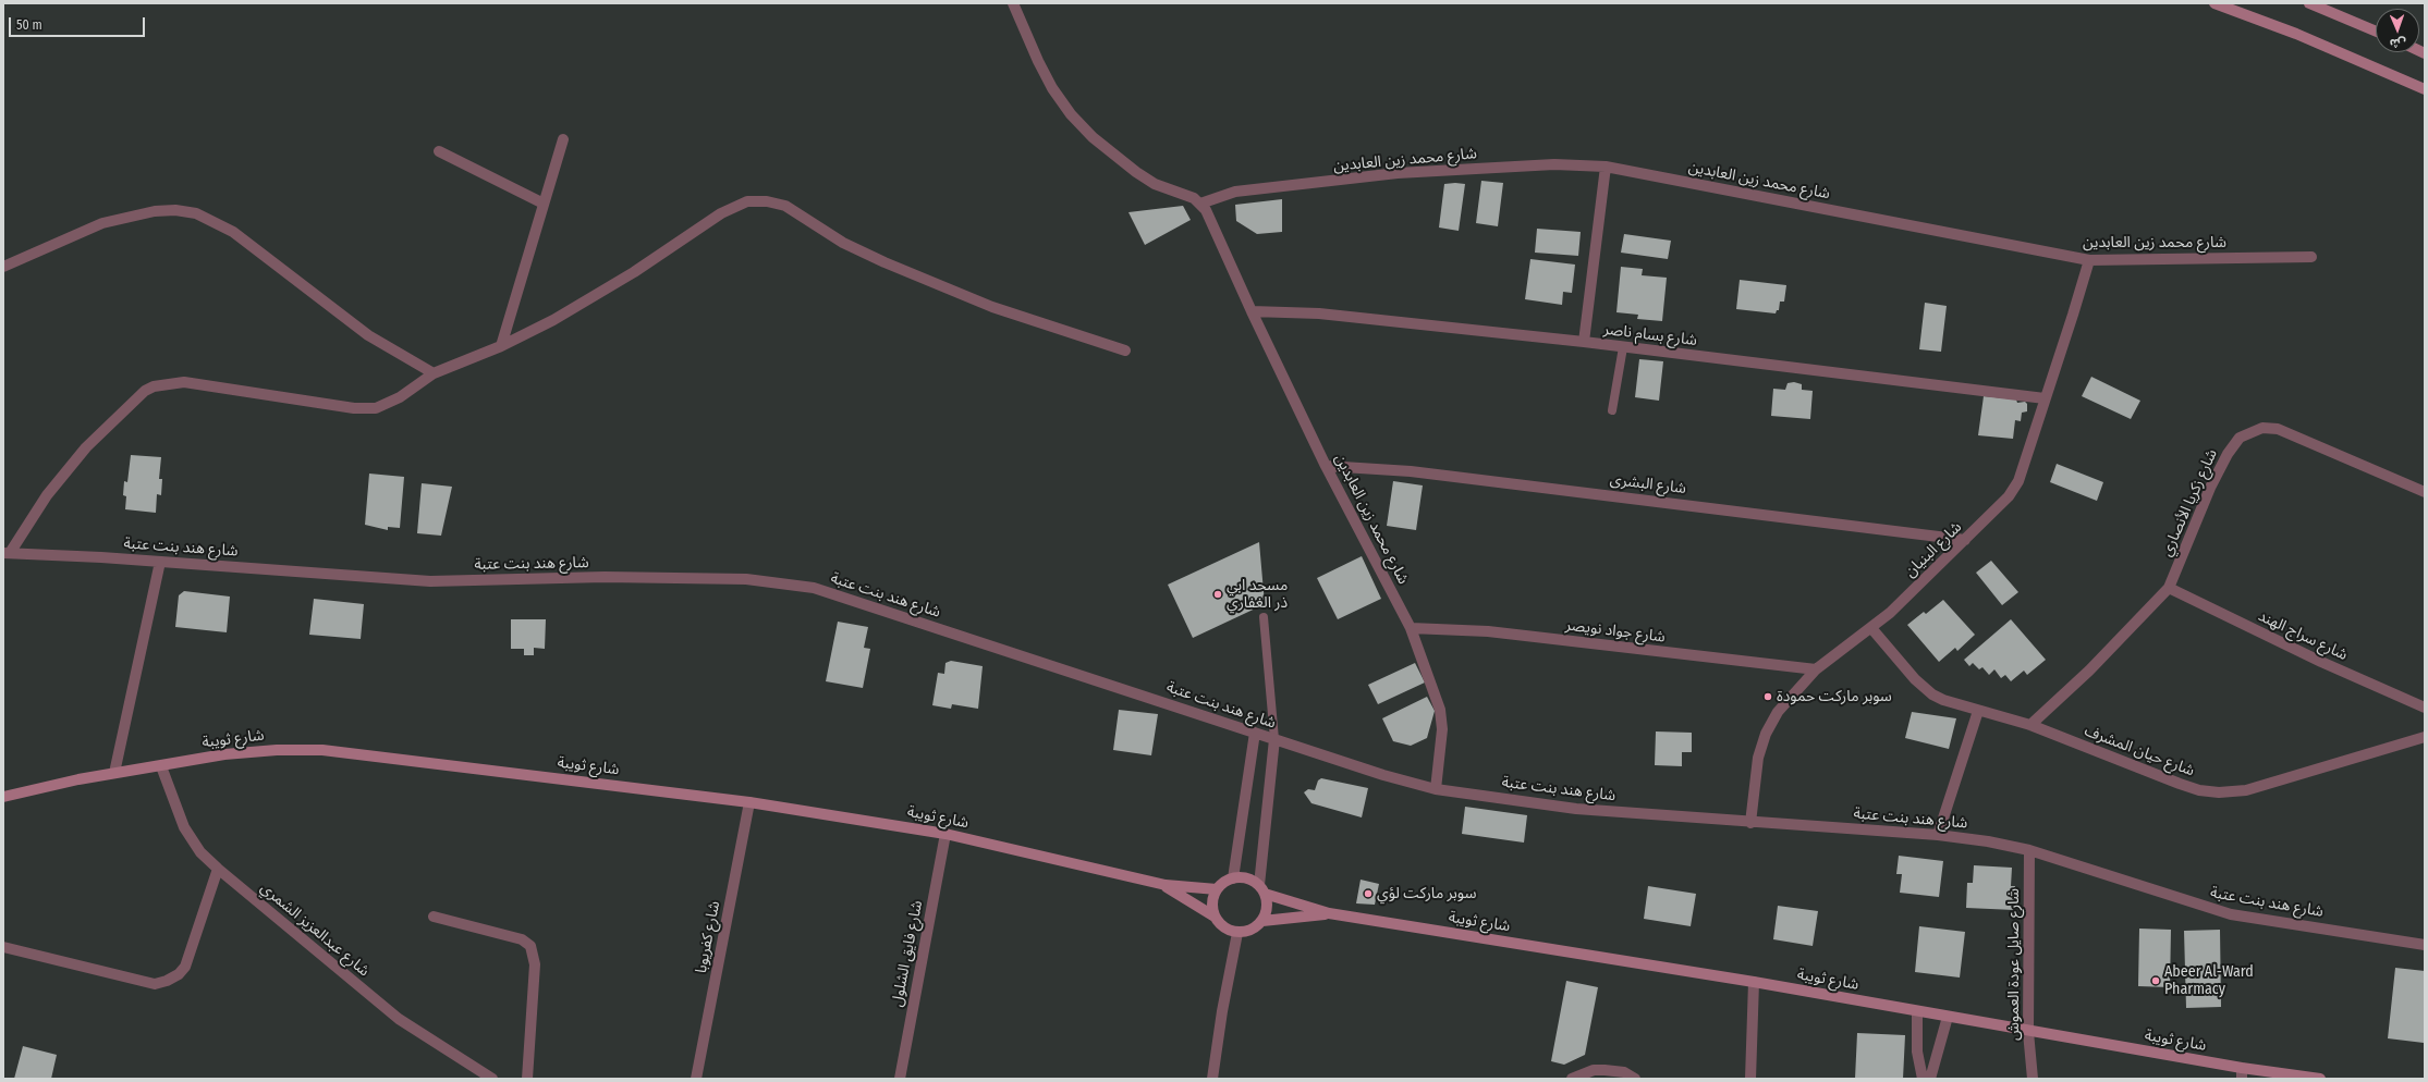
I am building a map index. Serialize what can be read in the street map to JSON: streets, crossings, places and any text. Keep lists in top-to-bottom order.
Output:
{
  "streets": {
    "street": [
      "شارع محمد زين العابدين",
      "شارع بسام ناصر",
      "شارع البشرى",
      "شارع زكريا الأنصاري",
      "شارع هند بنت عتبة",
      "شارع البنيان",
      "شارع جواد نويصر",
      "شارع سراج الهند",
      "شارع ثويبة",
      "شارع حيان المشرف",
      "شارع عبدالعزيز الشمري",
      "شارع كفريوبا",
      "شارع فايق الشلول",
      "شارع صايل عودة العموش"
    ]
  },
  "crossings": [
    ["شارع محمد زين العابدين", "شارع بسام ناصر"],
    ["شارع محمد زين العابدين", "شارع البشرى"],
    ["شارع محمد زين العابدين", "شارع هند بنت عتبة"],
    ["شارع محمد زين العابدين", "شارع البنيان"],
    ["شارع محمد زين العابدين", "شارع جواد نويصر"],
    ["شارع بسام ناصر", "شارع البنيان"],
    ["شارع البشرى", "شارع البنيان"],
    ["شارع زكريا الأنصاري", "شارع سراج الهند"],
    ["شارع زكريا الأنصاري", "شارع حيان المشرف"],
    ["شارع هند بنت عتبة", "شارع البنيان"],
    ["شارع هند بنت عتبة", "شارع صايل عودة العموش"],
    ["شارع البنيان", "شارع جواد نويصر"],
    ["شارع البنيان", "شارع حيان المشرف"],
    ["شارع ثويبة", "شارع عبدالعزيز الشمري"],
    ["شارع ثويبة", "شارع كفريوبا"],
    ["شارع ثويبة", "شارع فايق الشلول"],
    ["شارع ثويبة", "شارع صايل عودة العموش"]
  ],
  "places": [
    "مسحد ابي ذر الغفاري",
    "سوبر ماركت حمودة",
    "سوبر ماركت لؤي",
    "Abeer Al-Ward Pharmacy"
  ],
  "scale_bar": "50 m",
  "north": "bottom"
}
